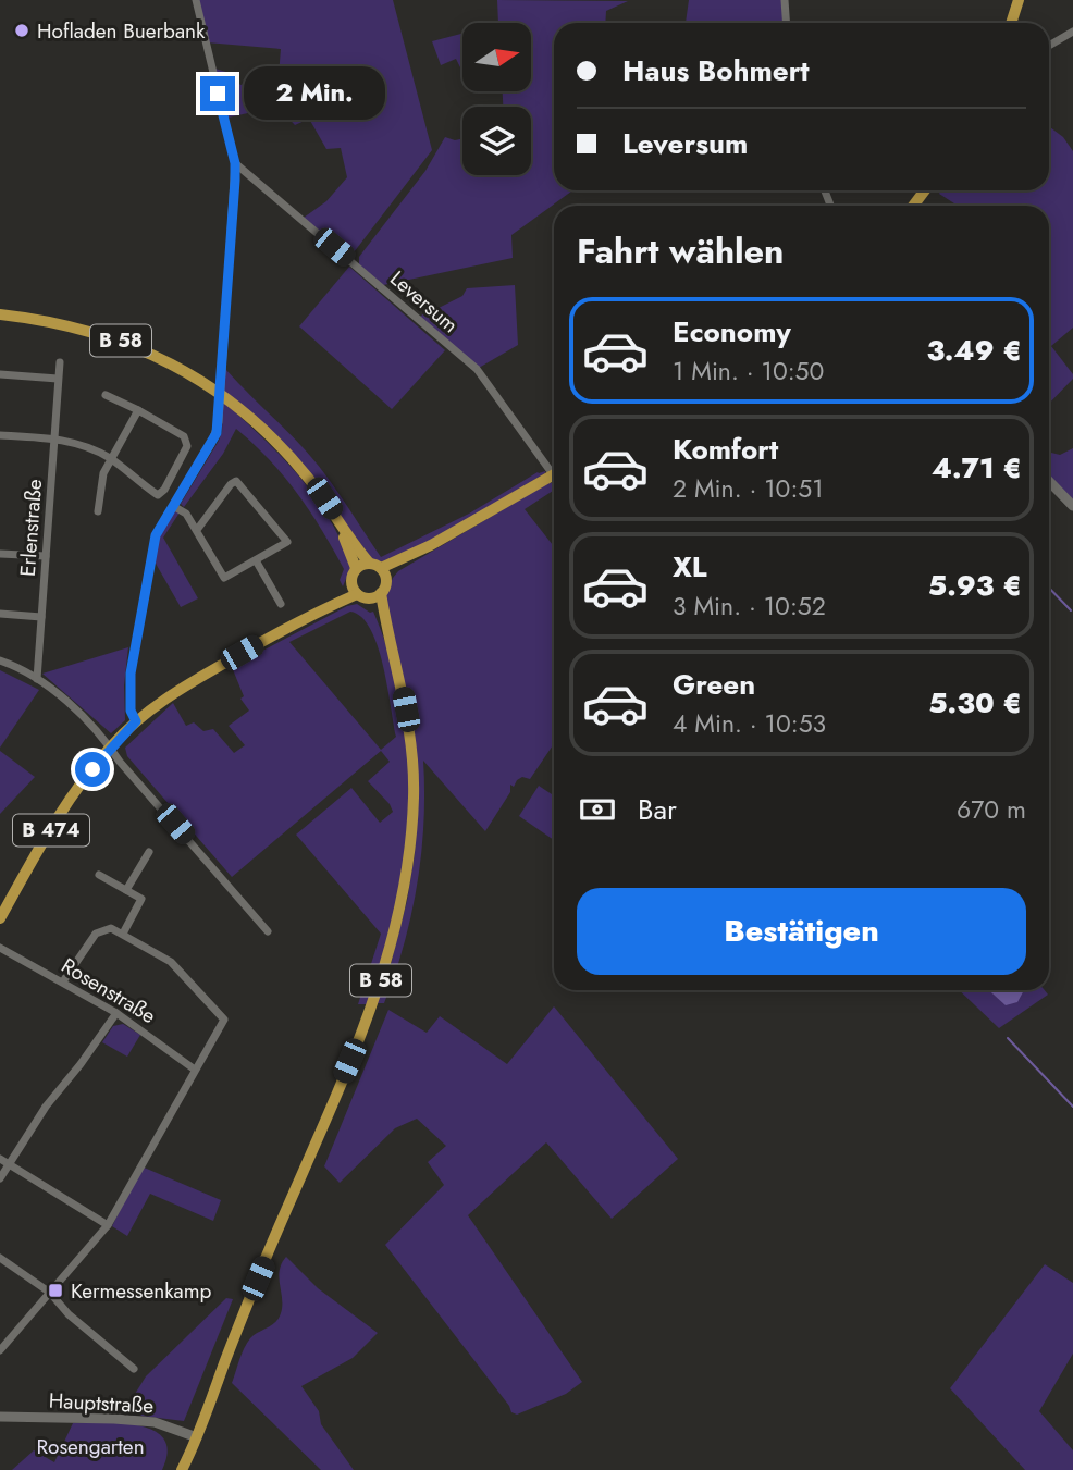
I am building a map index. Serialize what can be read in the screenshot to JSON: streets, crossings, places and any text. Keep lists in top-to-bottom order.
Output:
{
  "streets": {
    "main road": ["B 58", "B 474"],
    "street": [
      "Leversum",
      "Erlenstraße",
      "Rosenstraße",
      "Hauptstraße"
    ]
  },
  "crossings": [
    ["B 58", "B 474"],
    ["B 58", "Hauptstraße"]
  ],
  "parks": ["Rosengarten"],
  "places": {
    "other": ["Hofladen Buerbank"],
    "transit": ["Kermessenkamp"]
  },
  "north": "right",
  "page": {
    "banner": ["Haus Bohmert", "Leversum"],
    "bubble": "2 Min.",
    "heading": "Fahrt wählen",
    "list": [
      {
        "name": "Economy",
        "note": "1 Min. · 10:50",
        "value": "3.49 €"
      },
      {
        "name": "Komfort",
        "note": "2 Min. · 10:51",
        "value": "4.71 €"
      },
      {
        "name": "XL",
        "note": "3 Min. · 10:52",
        "value": "5.93 €"
      },
      {
        "name": "Green",
        "note": "4 Min. · 10:53",
        "value": "5.30 €"
      }
    ],
    "pay": ["Bar", "670 m"],
    "buttons": "Bestätigen"
  }
}
